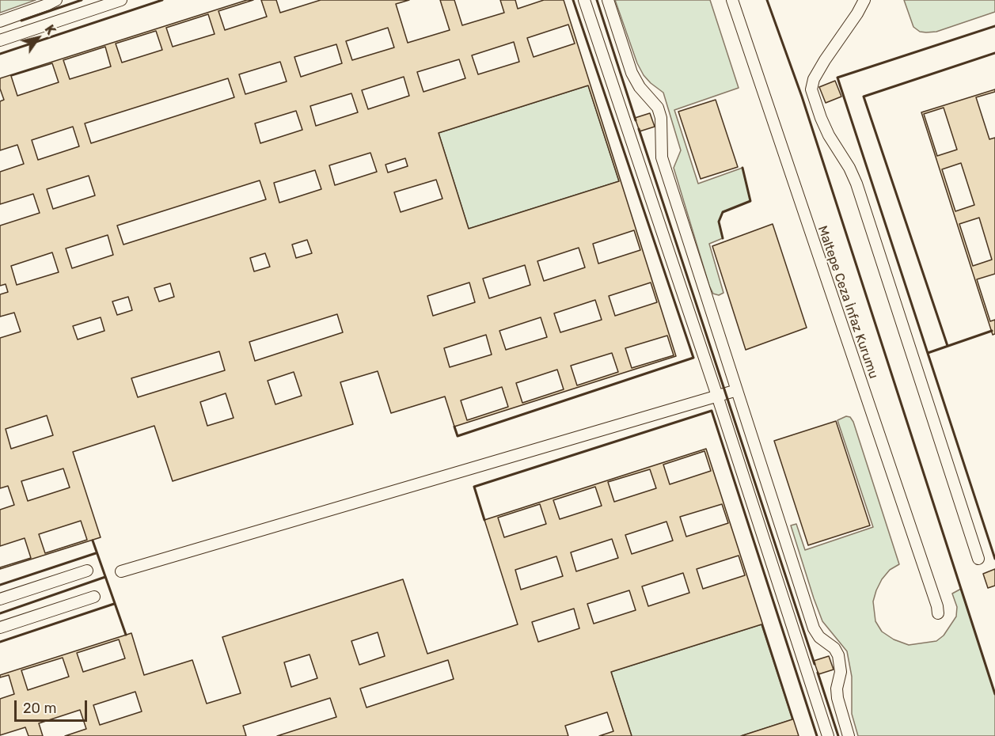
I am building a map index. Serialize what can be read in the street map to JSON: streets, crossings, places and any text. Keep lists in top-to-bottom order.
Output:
{
  "streets": {
    "lane": ["Maltepe Ceza İnfaz Kurumu"]
  },
  "scale_bar": "20 m",
  "north": "top right"
}
